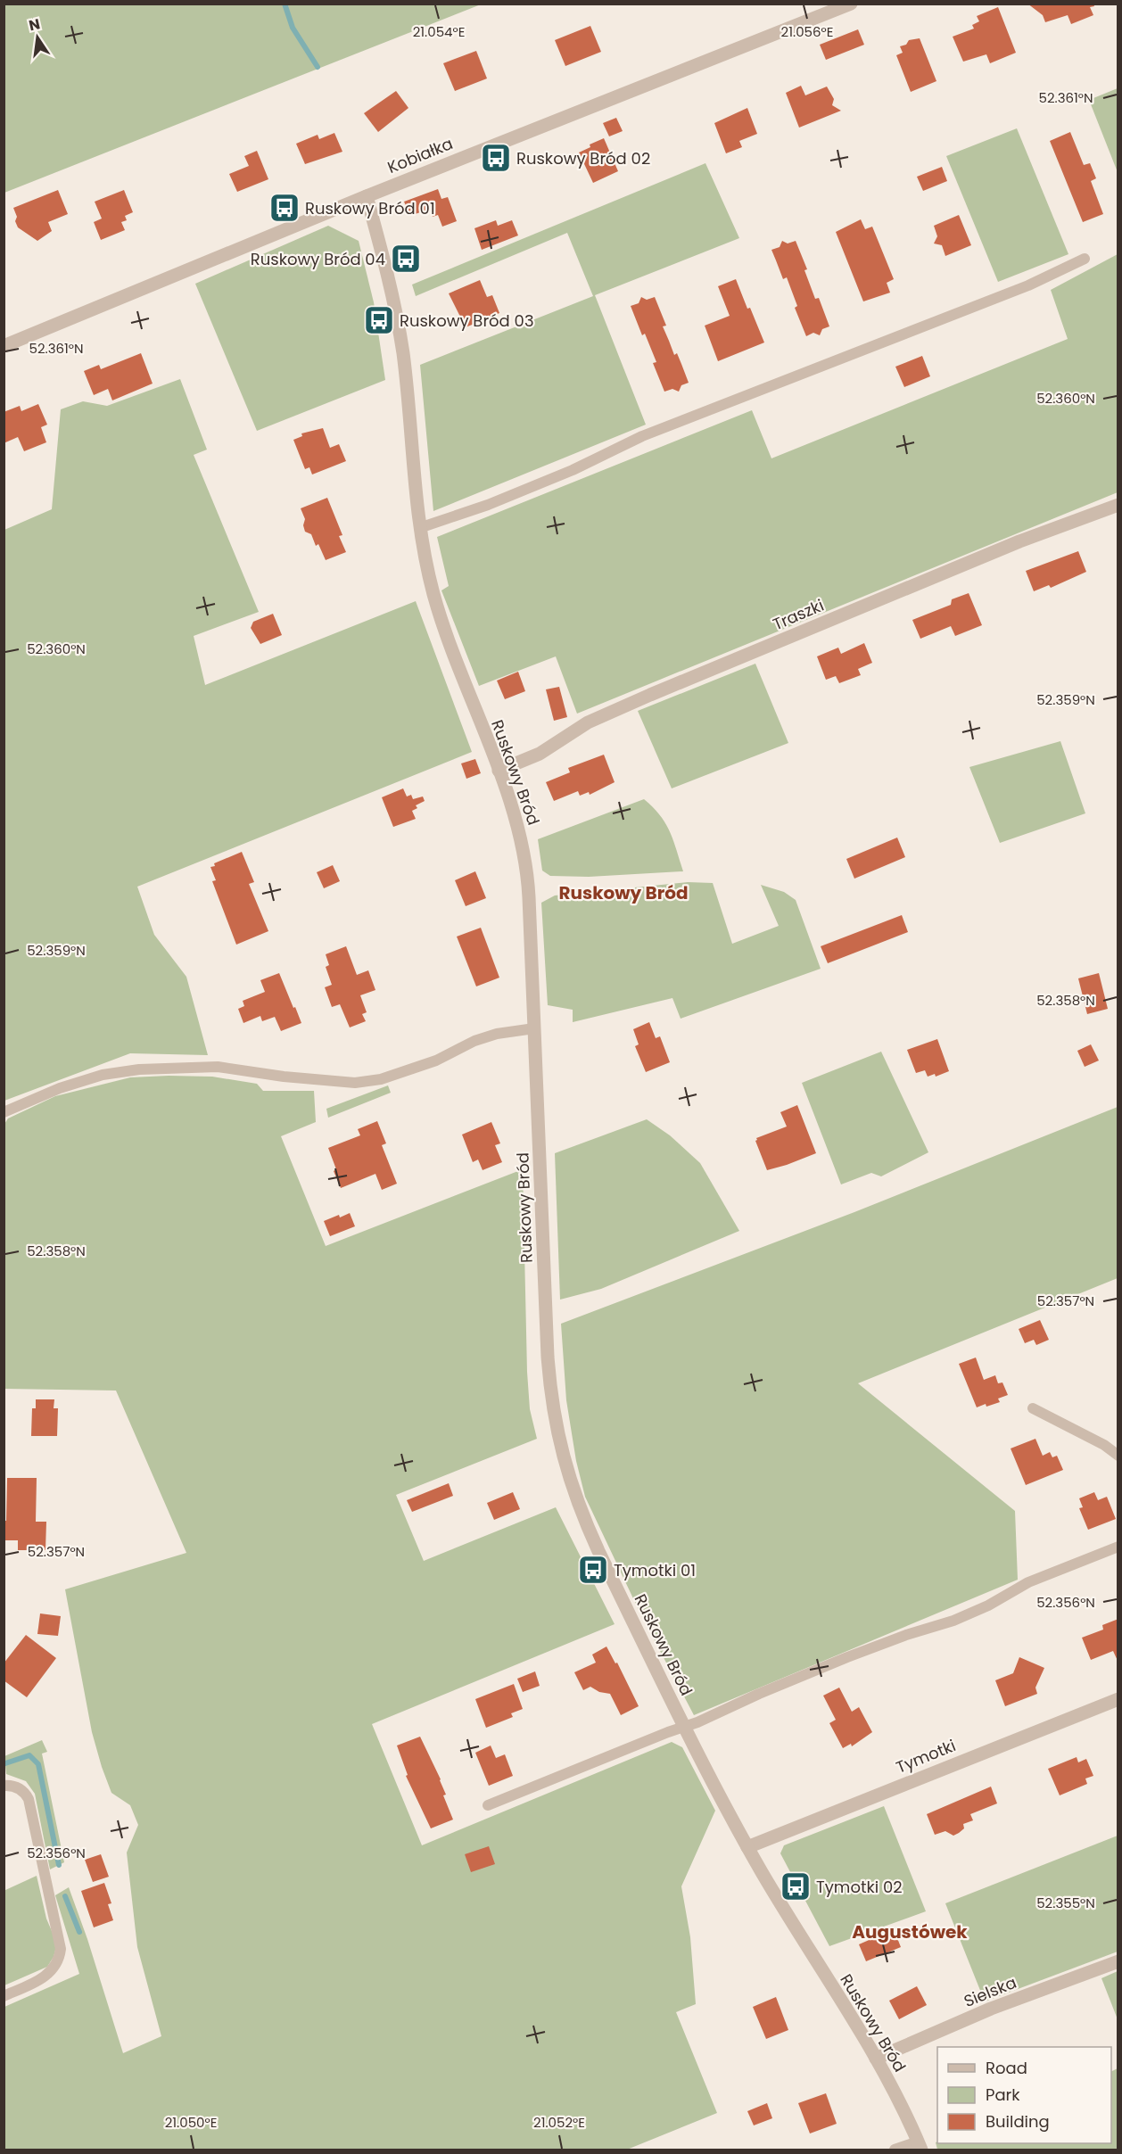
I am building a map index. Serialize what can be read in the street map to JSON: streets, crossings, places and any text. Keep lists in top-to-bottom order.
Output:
{
  "streets": {
    "street": [
      "Kobiałka",
      "Traszki",
      "Ruskowy Bród",
      "Tymotki",
      "Sielska"
    ]
  },
  "crossings": [
    ["Kobiałka", "Ruskowy Bród"],
    ["Traszki", "Ruskowy Bród"],
    ["Ruskowy Bród", "Tymotki"],
    ["Ruskowy Bród", "Sielska"]
  ],
  "districts": ["Ruskowy Bród", "Augustówek"],
  "places": {
    "bus stop": [
      "Ruskowy Bród 02",
      "Ruskowy Bród 01",
      "Ruskowy Bród 04",
      "Ruskowy Bród 03",
      "Tymotki 01",
      "Tymotki 02"
    ]
  },
  "legend": ["Road", "Park", "Building"],
  "north": "top",
  "coordinates": [
    "21.054°E",
    "21.056°E",
    "52.361°N",
    "52.360°N",
    "52.359°N",
    "52.358°N",
    "52.357°N",
    "52.356°N",
    "52.355°N",
    "21.050°E",
    "21.052°E"
  ]
}
